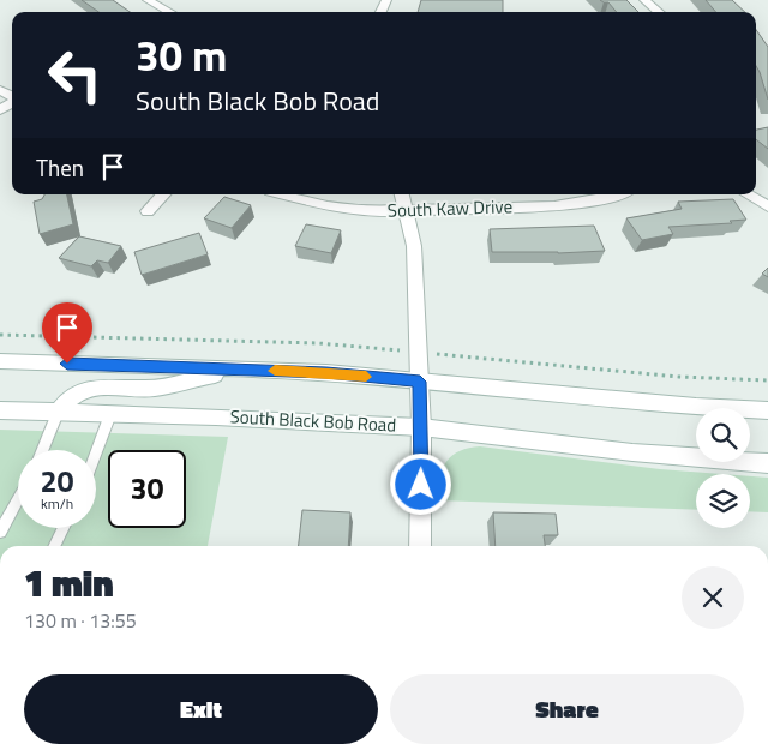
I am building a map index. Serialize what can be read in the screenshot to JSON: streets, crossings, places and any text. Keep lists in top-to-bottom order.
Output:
{
  "streets": {
    "main road": ["South Kaw Drive", "South Black Bob Road"]
  },
  "page": {
    "turn": ["30 m", "South Black Bob Road"],
    "then": "Then",
    "speed": "20 km/h",
    "limit": "30",
    "heading": ["1 min", "130 m · 13:55"],
    "buttons": ["Exit", "Share"]
  }
}
